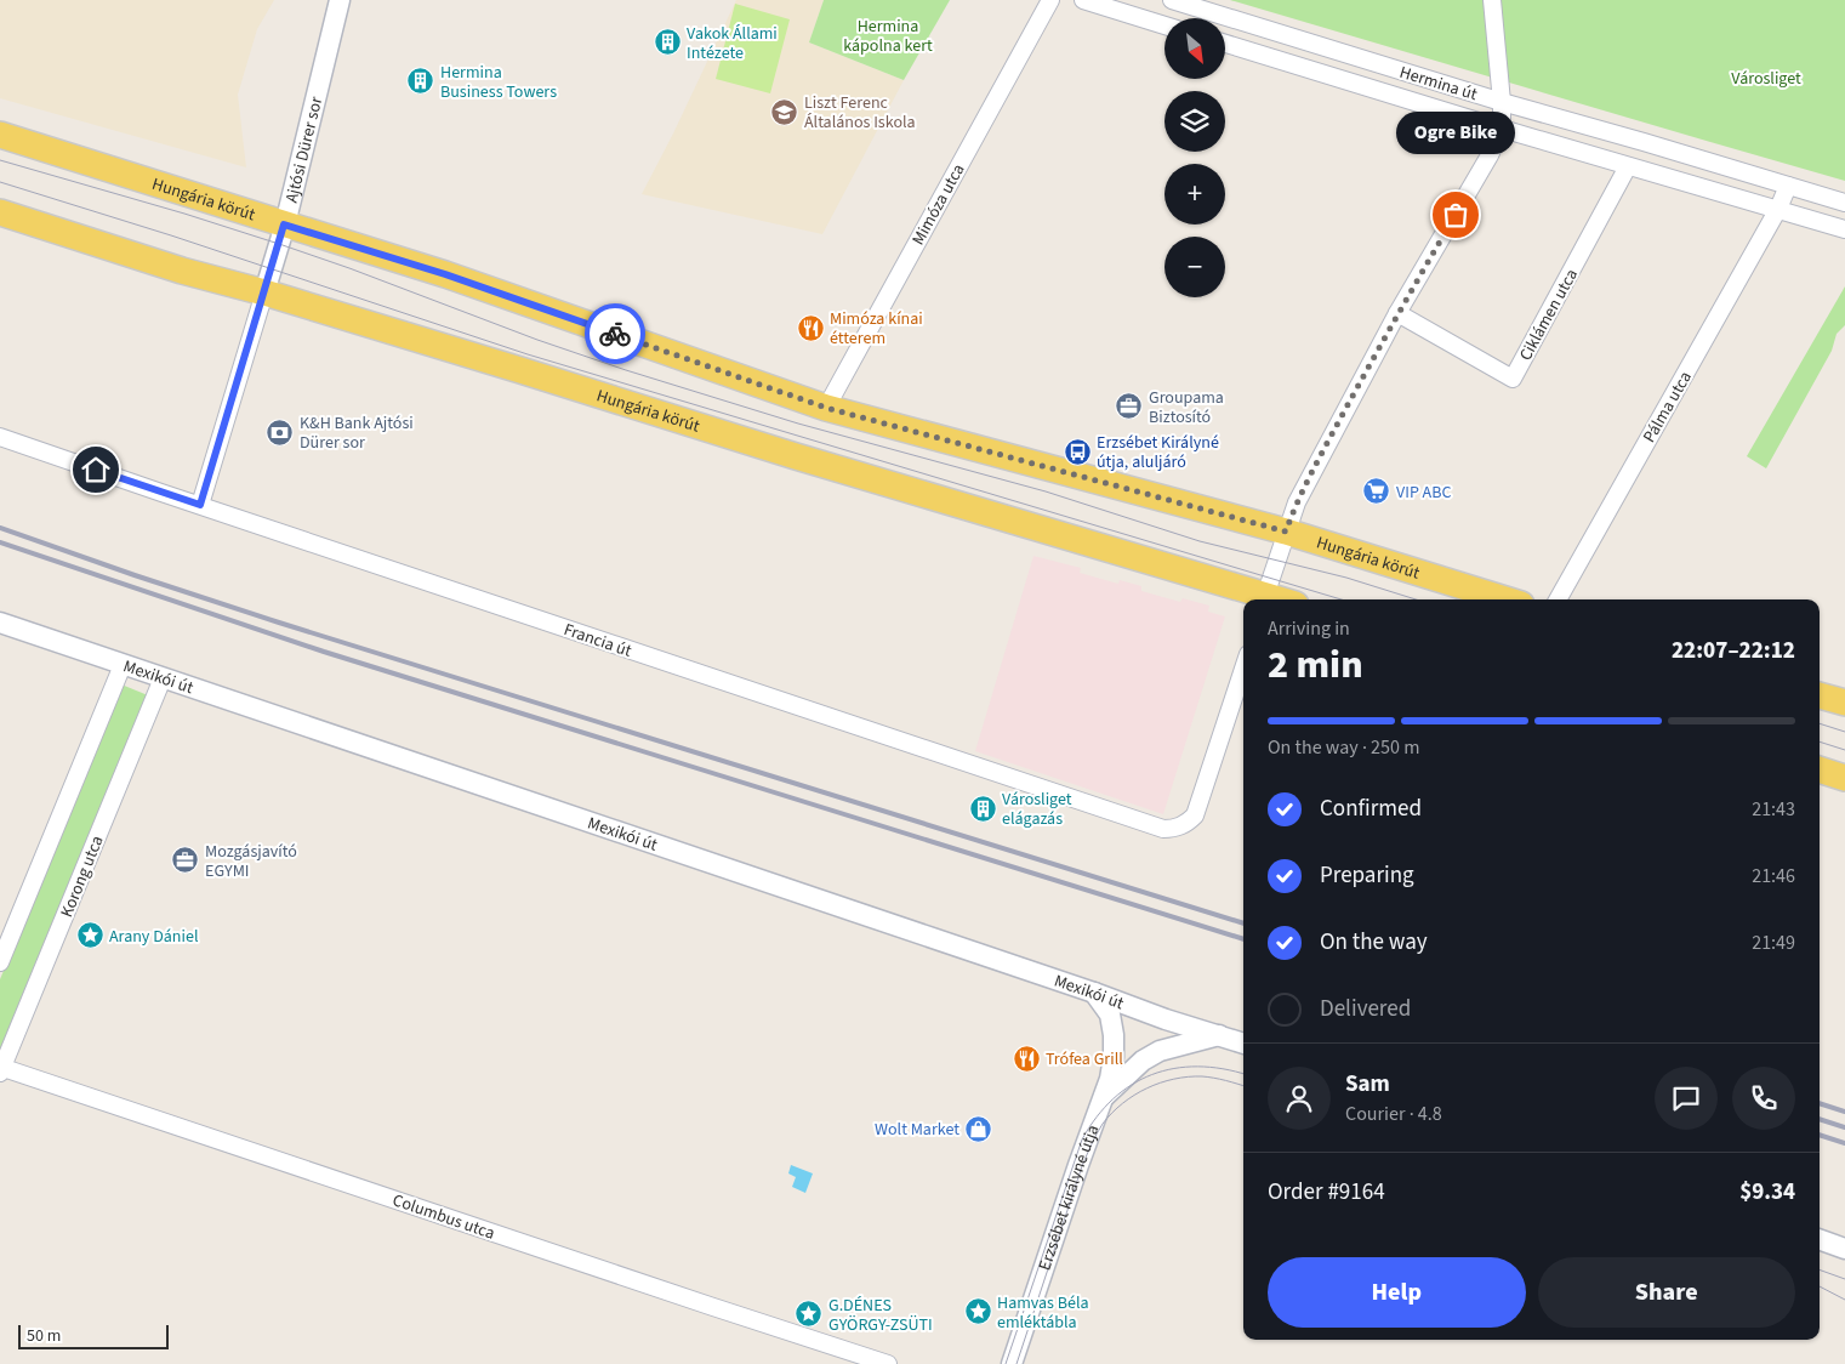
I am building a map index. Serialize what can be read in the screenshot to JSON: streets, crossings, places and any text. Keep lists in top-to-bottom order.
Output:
{
  "streets": {
    "main road": ["Hungária körút"],
    "street": [
      "Hermina út",
      "Ajtósi Dürer sor",
      "Mimóza utca",
      "Ciklámen utca",
      "Pálma utca",
      "Francia út",
      "Mexikói út",
      "Korong utca",
      "Erzsébet királyné útja",
      "Columbus utca"
    ]
  },
  "crossings": [
    ["Hermina út", "Ciklámen utca"],
    ["Hermina út", "Pálma utca"],
    ["Ajtósi Dürer sor", "Hungária körút"],
    ["Ajtósi Dürer sor", "Francia út"],
    ["Hungária körút", "Mimóza utca"],
    ["Mexikói út", "Korong utca"],
    ["Mexikói út", "Erzsébet királyné útja"],
    ["Korong utca", "Columbus utca"]
  ],
  "parks": ["Hermina kápolna kert", "Városliget"],
  "places": {
    "building": ["Vakok Állami Intézete", "Hermina Business Towers", "Városliget elágazás"],
    "school or university": ["Liszt Ferenc Általános Iskola"],
    "other": ["Ogre Bike"],
    "restaurant": ["Mimóza kínai étterem", "Trófea Grill"],
    "office": ["Groupama Biztosító", "Mozgásjavító EGYMI"],
    "bank": ["K&H Bank Ajtósi Dürer sor"],
    "bus stop": ["Erzsébet Királyné útja, aluljáró"],
    "supermarket": ["VIP ABC"],
    "place": ["Arany Dániel", "Hamvas Béla emléktábla", "G.DÉNES GYÖRGY-ZSÜTI"],
    "shop": ["Wolt Market"]
  },
  "scale_bar": "50 m",
  "north": "bottom right",
  "page": {
    "map_buttons": ["+", "−"],
    "bubble": "Ogre Bike",
    "heading": ["2 min", "Arriving in", "22:07–22:12"],
    "panel": [
      "Sam",
      "Courier · 4.8",
      "Order #9164",
      "$9.34"
    ],
    "bar": "On the way · 250 m",
    "list": [
      ["Confirmed", "21:43"],
      ["Preparing", "21:46"],
      ["On the way", "21:49"],
      "Delivered"
    ],
    "buttons": ["Help", "Share"],
    "scale": "50 m"
  }
}
